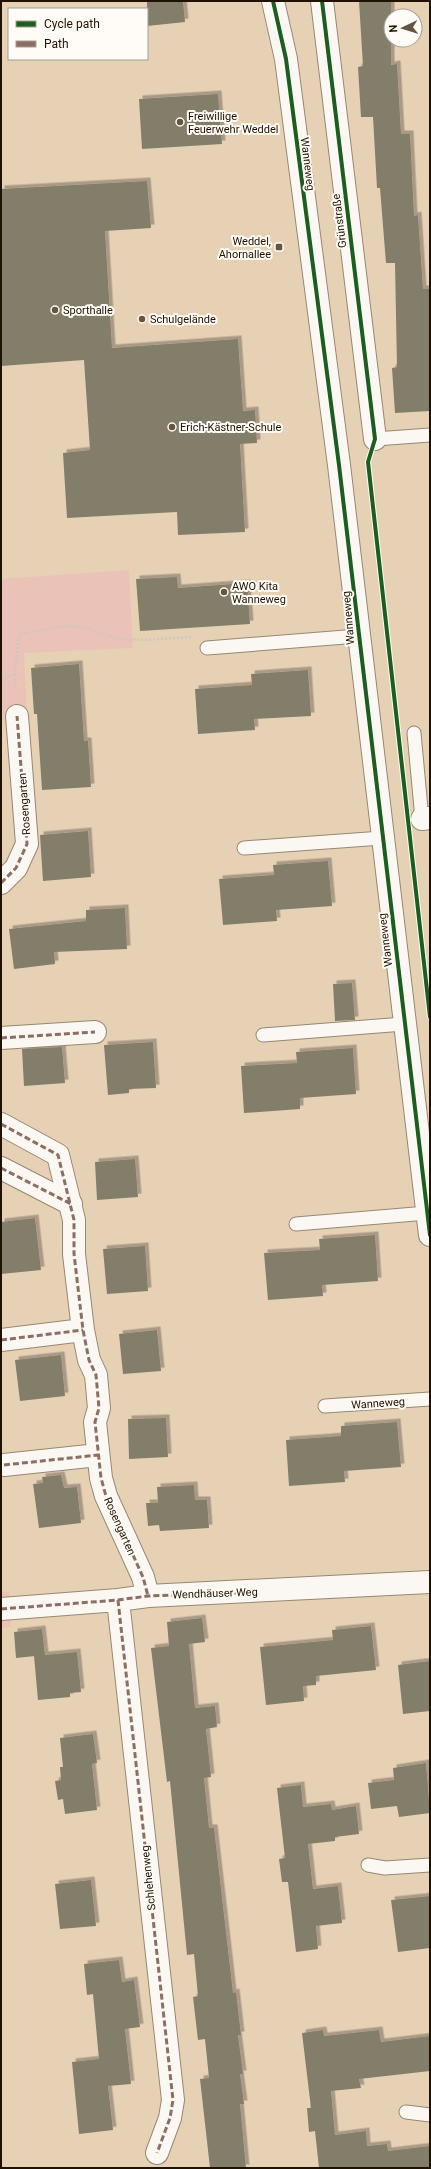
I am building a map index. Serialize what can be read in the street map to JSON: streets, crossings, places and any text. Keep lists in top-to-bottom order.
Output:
{
  "streets": {
    "street": [
      "Wanneweg",
      "Grünstraße",
      "Rosengarten",
      "Wendhäuser Weg",
      "Schlehenweg"
    ]
  },
  "crossings": [
    ["Rosengarten", "Wendhäuser Weg"],
    ["Wendhäuser Weg", "Schlehenweg"]
  ],
  "places": {
    "other": [
      "Freiwillige Feuerwehr Weddel",
      "Sporthalle",
      "Schulgelände",
      "Erich-Kästner-Schule",
      "AWO Kita Wanneweg"
    ],
    "transit": ["Weddel, Ahornallee"]
  },
  "legend": ["Cycle path", "Path"],
  "north": "left"
}
